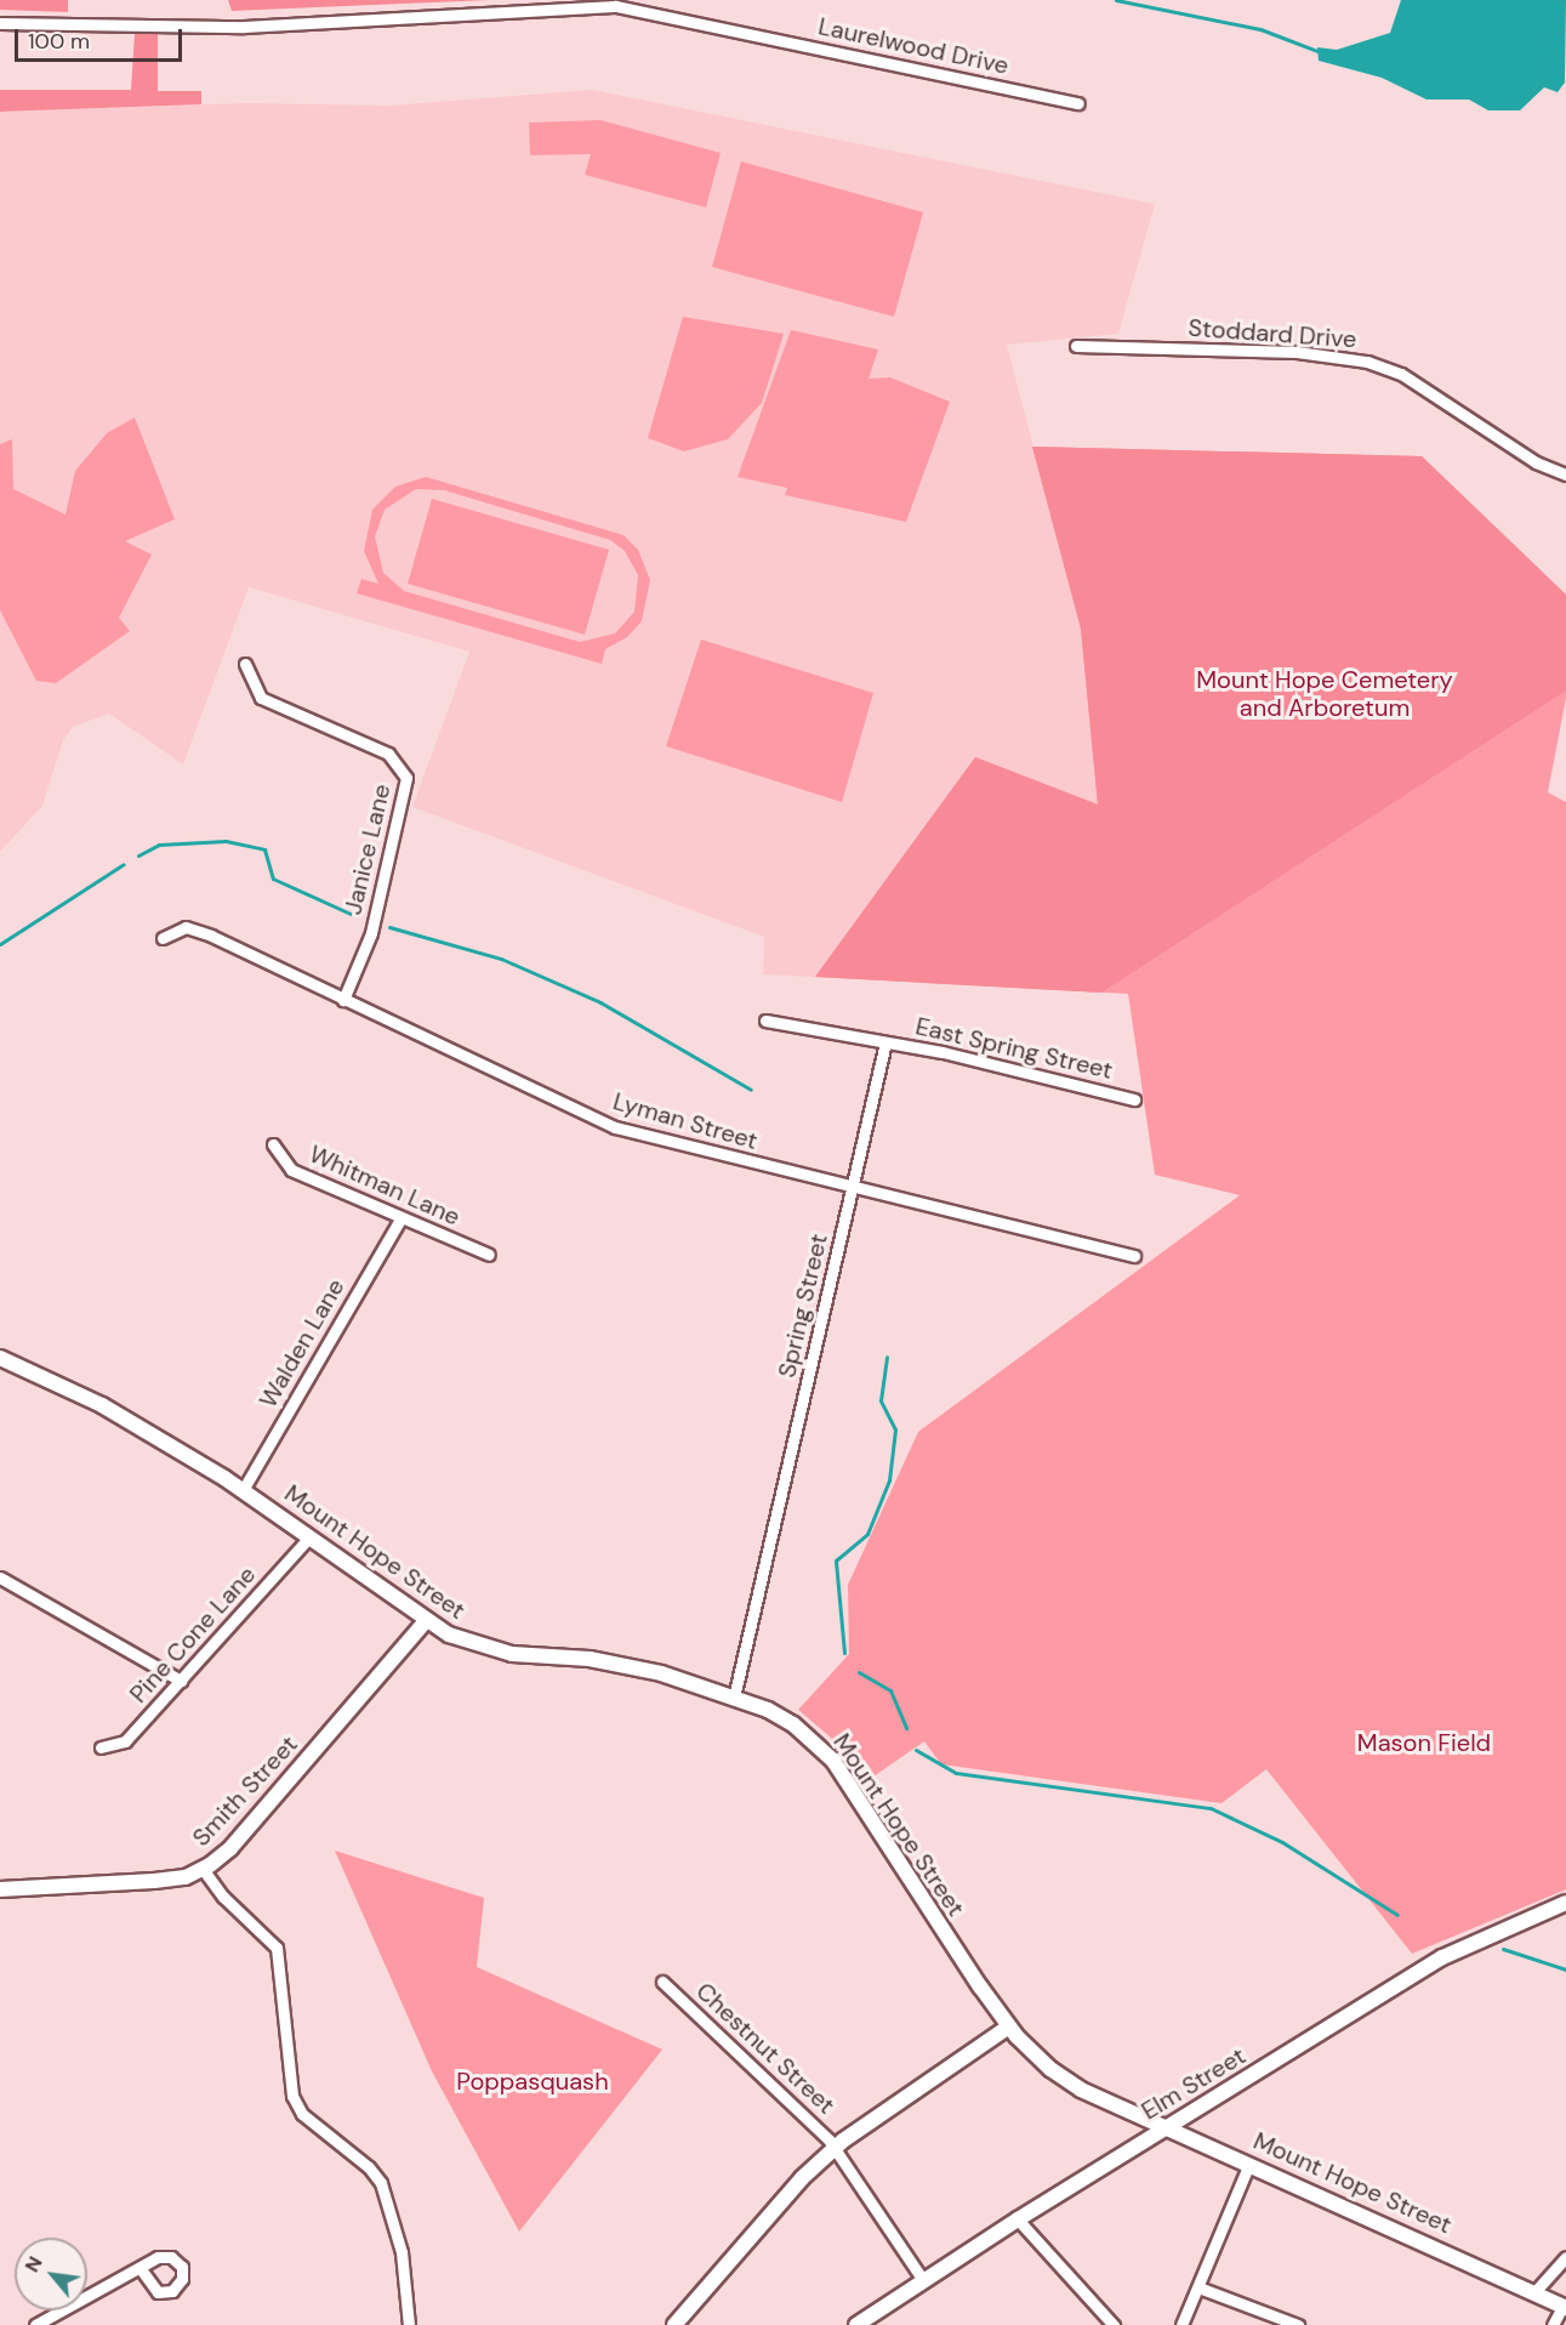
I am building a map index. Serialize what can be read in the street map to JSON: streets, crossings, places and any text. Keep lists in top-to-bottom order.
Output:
{
  "streets": {
    "street": [
      "Laurelwood Drive",
      "Stoddard Drive",
      "Janice Lane",
      "East Spring Street",
      "Lyman Street",
      "Whitman Lane",
      "Spring Street",
      "Walden Lane",
      "Mount Hope Street",
      "Pine Cone Lane",
      "Smith Street",
      "Chestnut Street",
      "Elm Street"
    ]
  },
  "crossings": [
    ["Janice Lane", "Lyman Street"],
    ["East Spring Street", "Spring Street"],
    ["Lyman Street", "Spring Street"],
    ["Whitman Lane", "Walden Lane"],
    ["Spring Street", "Mount Hope Street"],
    ["Walden Lane", "Mount Hope Street"],
    ["Mount Hope Street", "Pine Cone Lane"],
    ["Mount Hope Street", "Smith Street"],
    ["Mount Hope Street", "Chestnut Street"],
    ["Mount Hope Street", "Elm Street"]
  ],
  "parks": ["Mount Hope Cemetery and Arboretum", "Mason Field", "Poppasquash"],
  "scale_bar": "100 m",
  "north": "top left"
}
